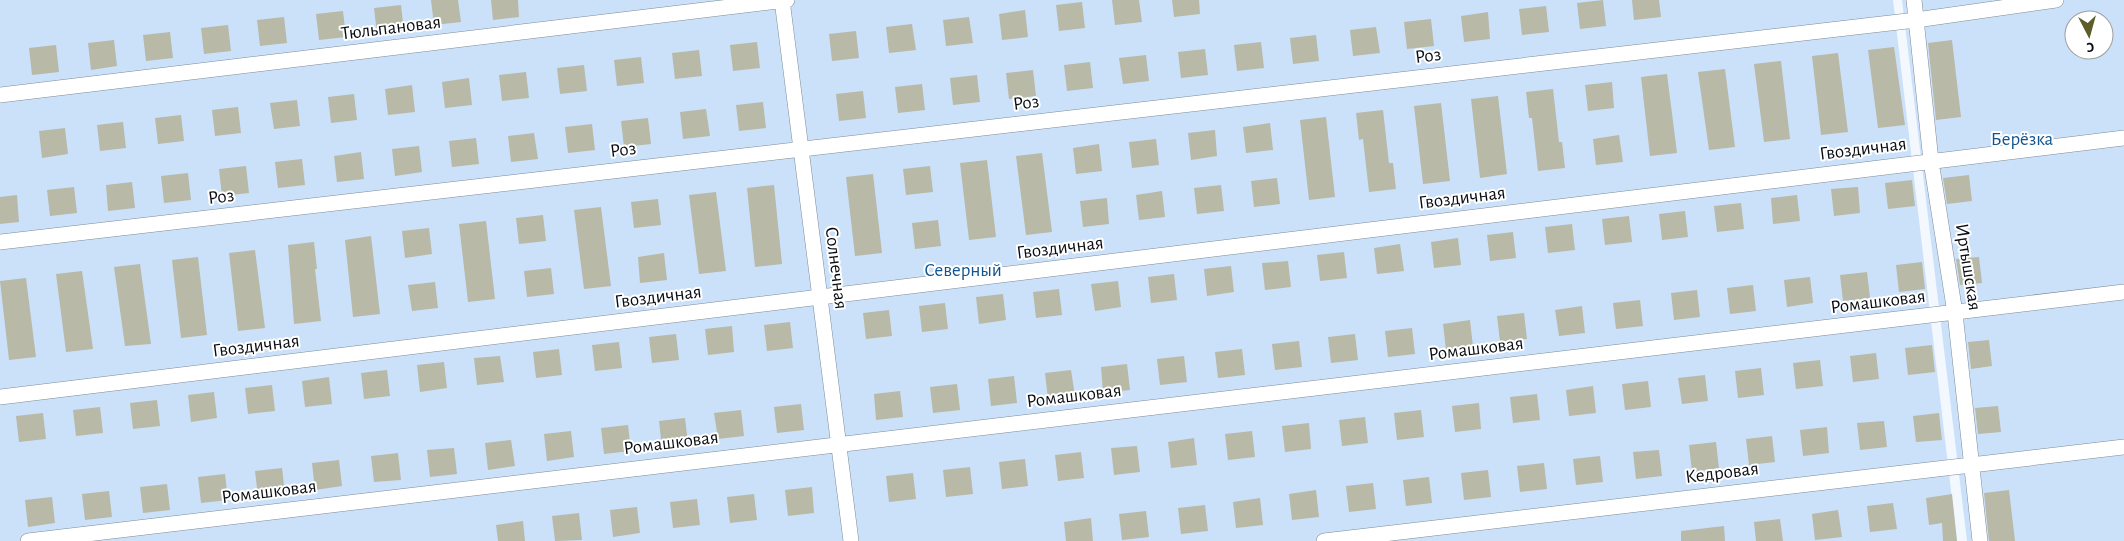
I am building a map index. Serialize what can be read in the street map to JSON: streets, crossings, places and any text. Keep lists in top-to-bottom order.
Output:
{
  "streets": {
    "street": [
      "Тюльпановая",
      "Роз",
      "Гвоздичная",
      "Иртышская",
      "Солнечная",
      "Ромашковая",
      "Кедровая"
    ]
  },
  "crossings": [
    ["Тюльпановая", "Солнечная"],
    ["Роз", "Иртышская"],
    ["Роз", "Солнечная"],
    ["Гвоздичная", "Иртышская"],
    ["Гвоздичная", "Солнечная"],
    ["Иртышская", "Ромашковая"],
    ["Иртышская", "Кедровая"],
    ["Солнечная", "Ромашковая"]
  ],
  "parks": ["Берёзка", "Северный"],
  "north": "bottom"
}
